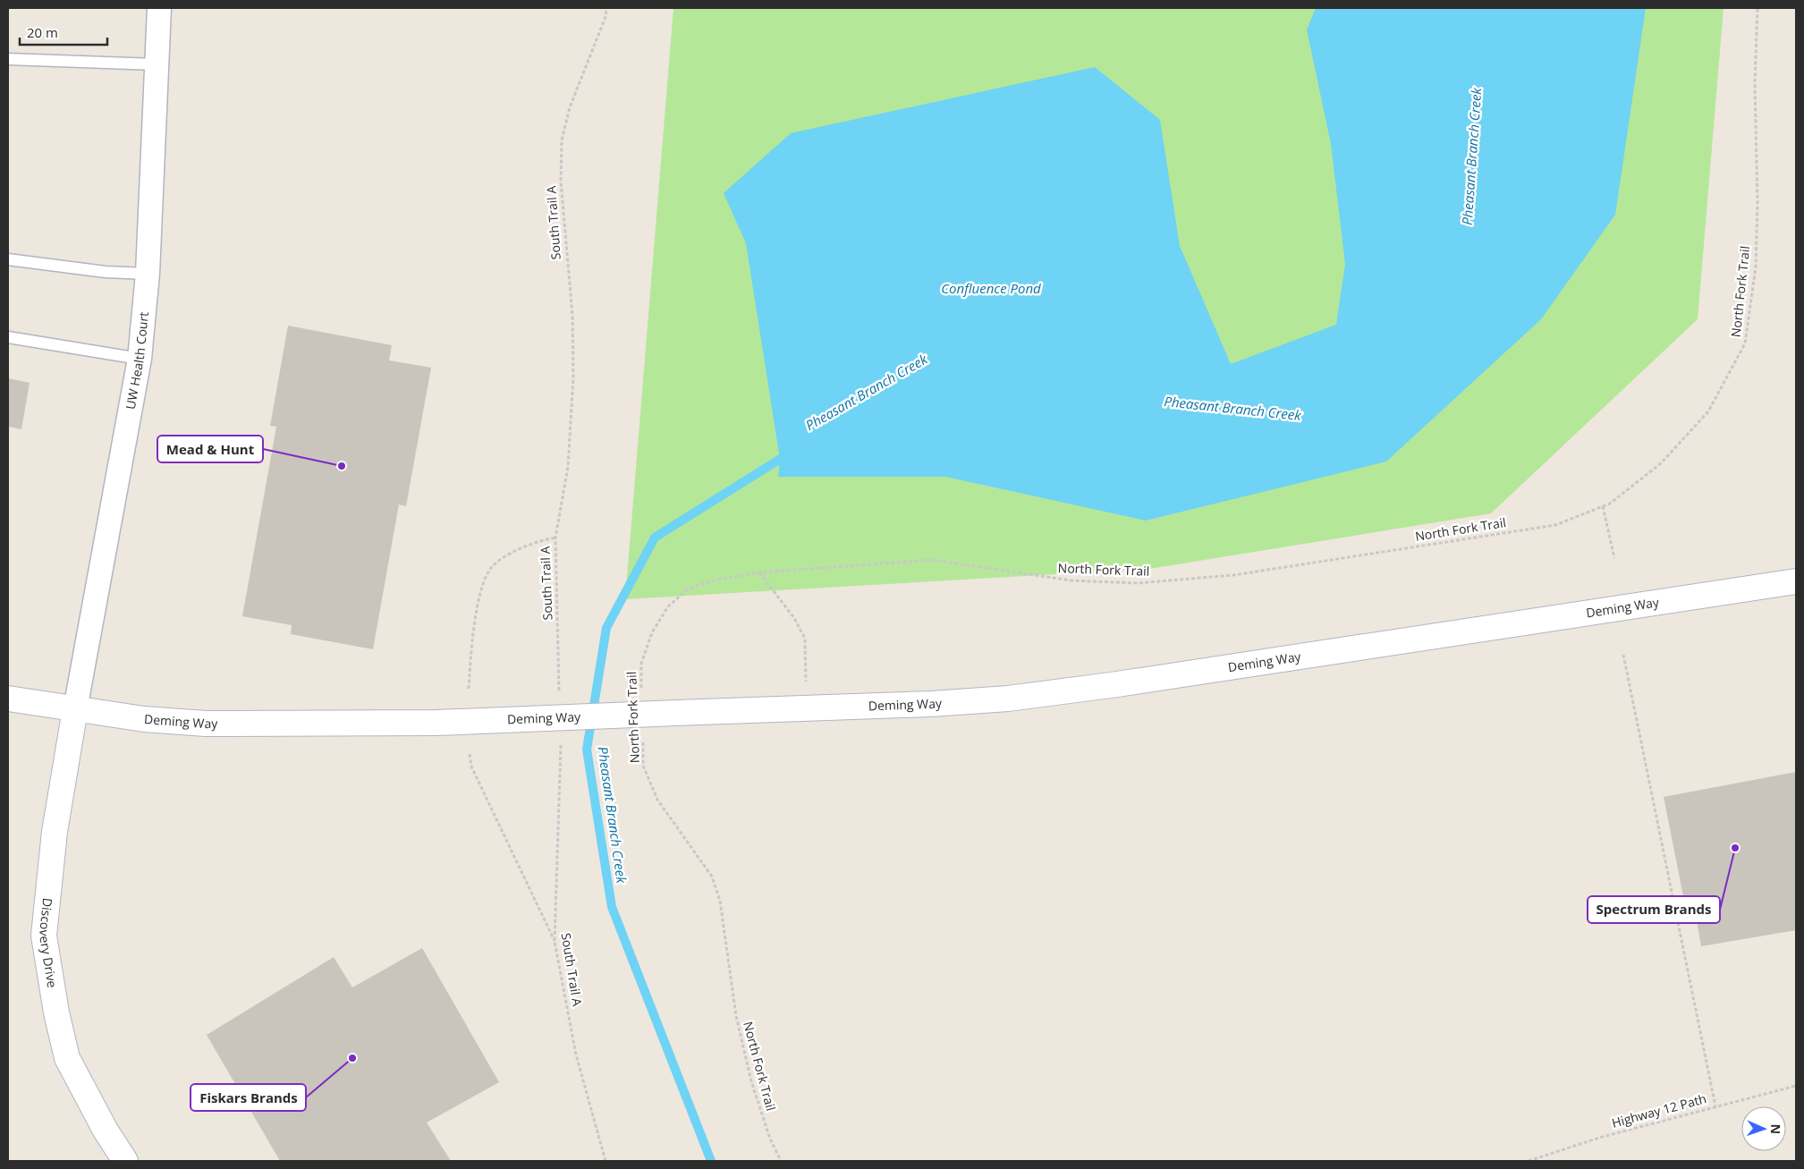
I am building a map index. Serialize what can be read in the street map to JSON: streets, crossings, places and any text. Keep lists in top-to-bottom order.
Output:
{
  "streets": {
    "street": ["UW Health Court", "Deming Way", "Discovery Drive"],
    "path": ["South Trail A", "North Fork Trail", "Highway 12 Path"]
  },
  "crossings": [
    ["UW Health Court", "Deming Way"],
    ["UW Health Court", "Discovery Drive"],
    ["Deming Way", "Discovery Drive"]
  ],
  "water": ["Pheasant Branch Creek", "Confluence Pond"],
  "places": ["Mead & Hunt", "Spectrum Brands", "Fiskars Brands"],
  "scale_bar": "20 m",
  "north": "right"
}
